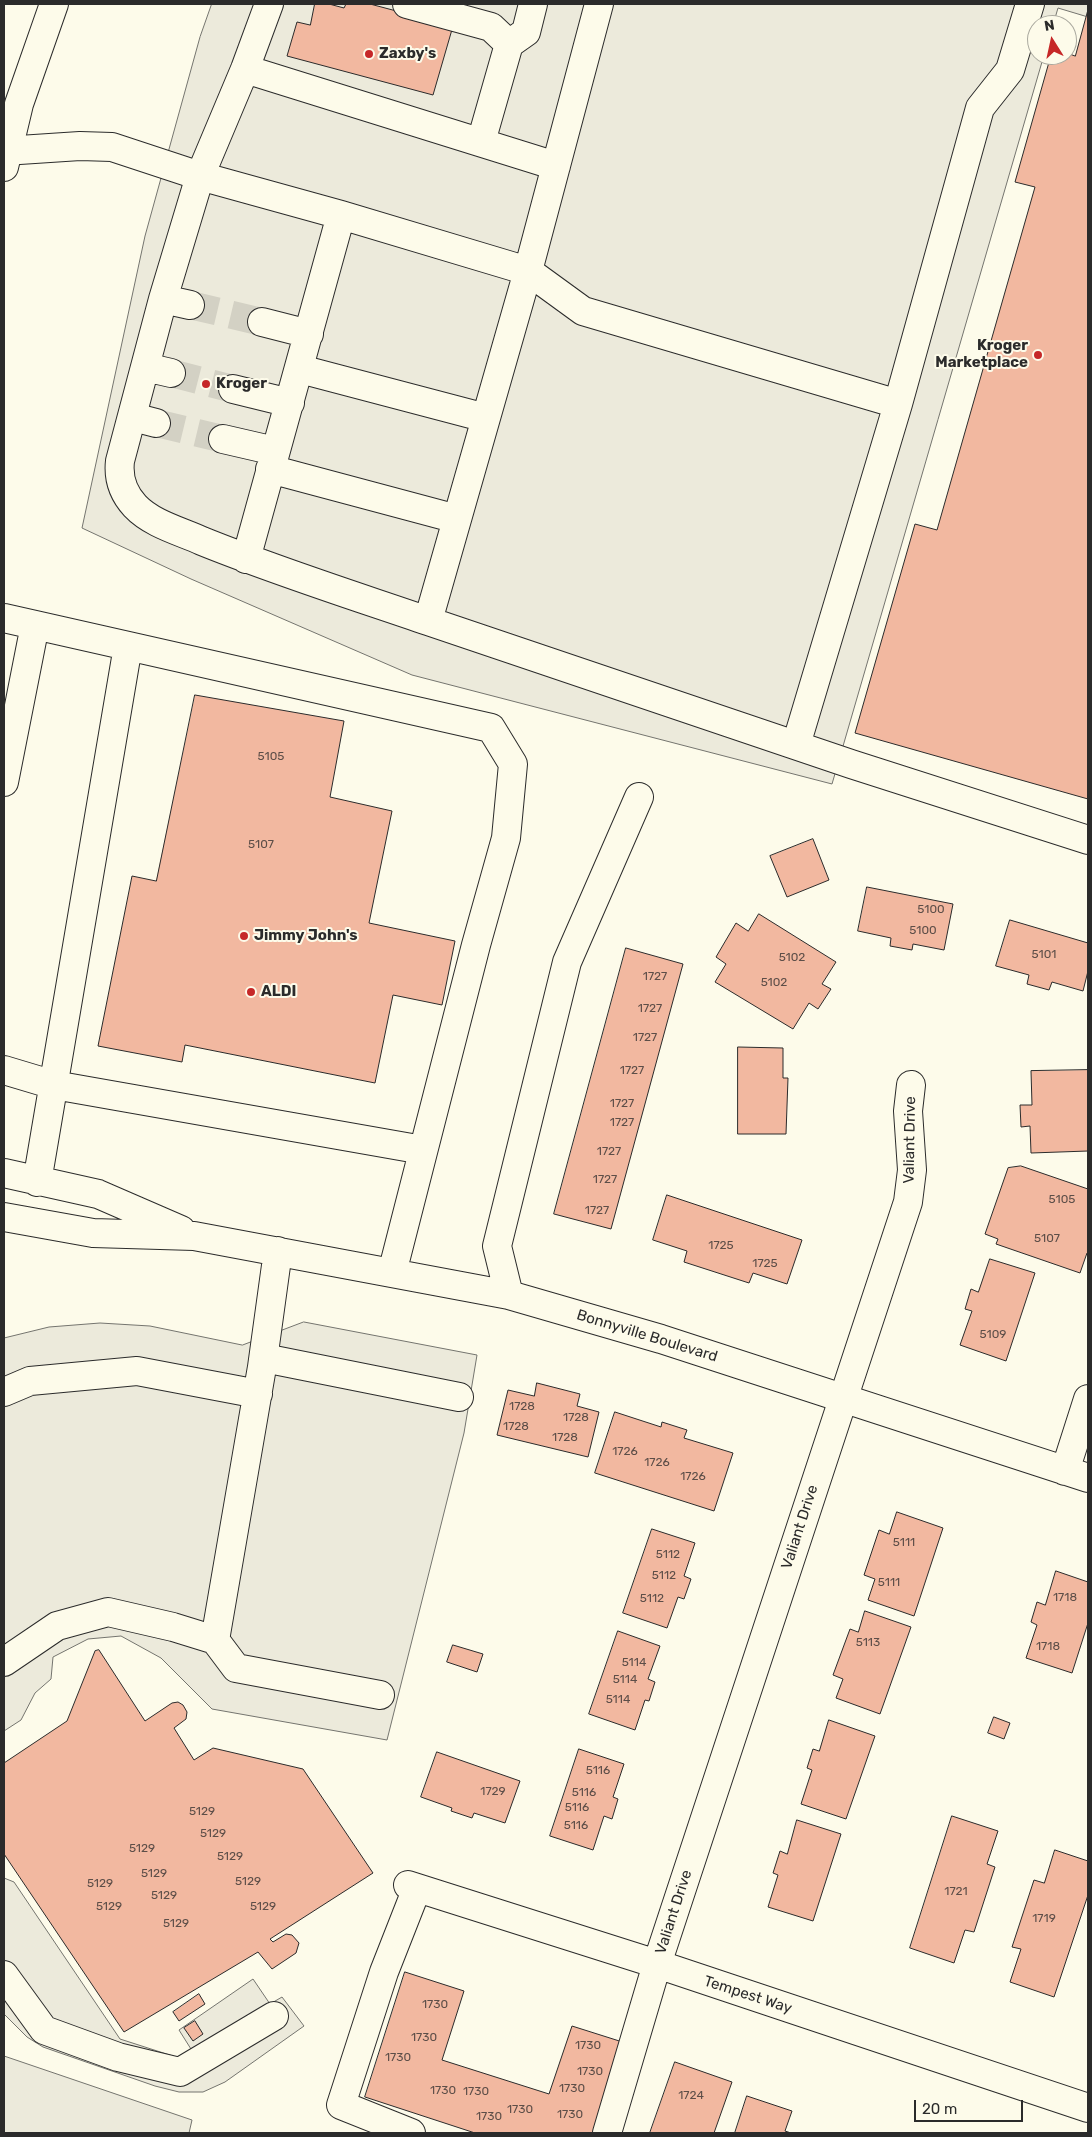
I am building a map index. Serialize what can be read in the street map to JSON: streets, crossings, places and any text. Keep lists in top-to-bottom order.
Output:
{
  "streets": {
    "street": ["Valiant Drive", "Bonnyville Boulevard", "Tempest Way"]
  },
  "crossings": [
    ["Valiant Drive", "Bonnyville Boulevard"],
    ["Valiant Drive", "Tempest Way"]
  ],
  "places": [
    "Zaxby's",
    "Kroger Marketplace",
    "Kroger",
    "Jimmy John's",
    "ALDI"
  ],
  "house_numbers": [
    "5105",
    "5107",
    "5100",
    "5100",
    "5101",
    "5102",
    "1727",
    "5102",
    "1727",
    "1727",
    "1727",
    "1727",
    "1727",
    "1727",
    "1727",
    "5105",
    "1727",
    "5107",
    "1725",
    "1725",
    "5109",
    "1728",
    "1728",
    "1728",
    "1728",
    "1726",
    "1726",
    "1726",
    "5111",
    "5112",
    "5112",
    "5111",
    "1718",
    "5112",
    "5113",
    "1718",
    "5114",
    "5114",
    "5114",
    "5116",
    "1729",
    "5116",
    "5116",
    "5129",
    "5116",
    "5129",
    "5129",
    "5129",
    "5129",
    "5129",
    "5129",
    "1721",
    "5129",
    "5129",
    "5129",
    "1719",
    "5129",
    "1730",
    "1730",
    "1730",
    "1730",
    "1730",
    "1730",
    "1730",
    "1730",
    "1724",
    "1730",
    "1730",
    "1730"
  ],
  "scale_bar": "20 m",
  "north": "top"
}
